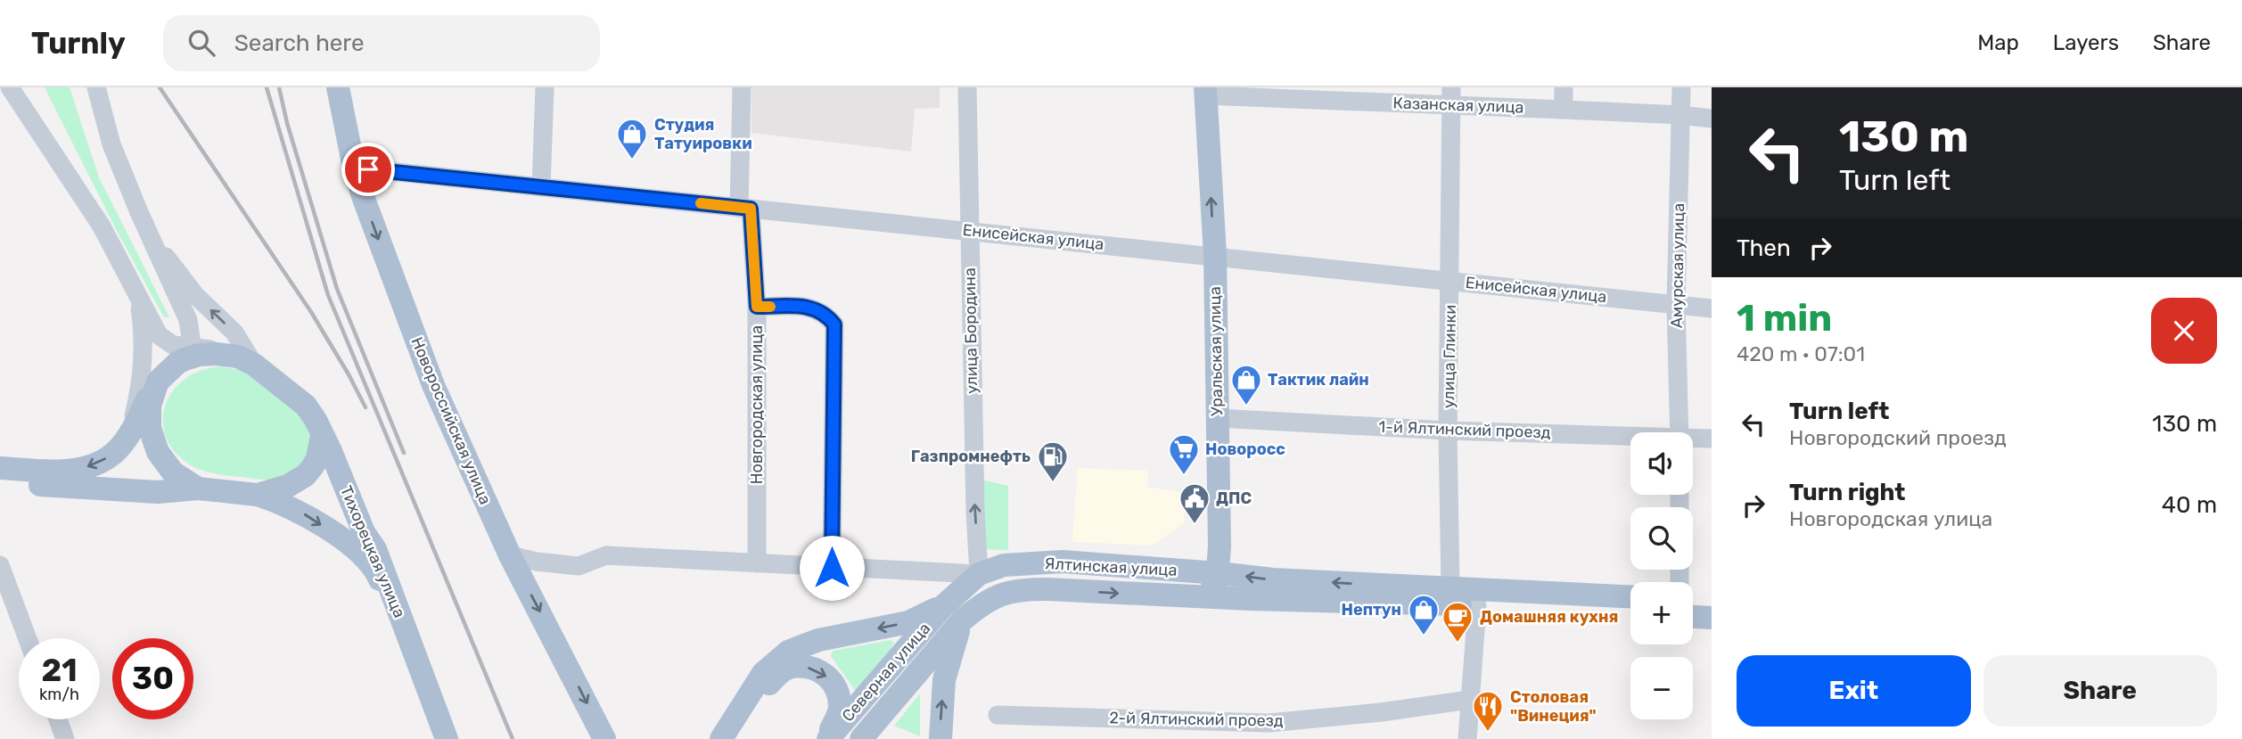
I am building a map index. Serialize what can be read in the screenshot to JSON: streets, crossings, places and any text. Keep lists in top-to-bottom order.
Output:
{
  "streets": {
    "main road": [
      "Уральская улица",
      "Новороссийская улица",
      "Тихорецкая улица",
      "Ялтинская улица",
      "Северная улица"
    ],
    "street": [
      "Казанская улица",
      "Енисейская улица",
      "Амурская улица",
      "улица Бородина",
      "улица Глинки",
      "Новгородская улица",
      "1-й Ялтинский проезд",
      "2-й Ялтинский проезд"
    ]
  },
  "crossings": [
    ["Казанская улица", "Амурская улица"],
    ["Казанская улица", "Уральская улица"],
    ["Казанская улица", "улица Глинки"],
    ["Енисейская улица", "Амурская улица"],
    ["Енисейская улица", "улица Бородина"],
    ["Енисейская улица", "Уральская улица"],
    ["Енисейская улица", "улица Глинки"],
    ["Енисейская улица", "Новгородская улица"],
    ["Енисейская улица", "Новороссийская улица"],
    ["улица Бородина", "Ялтинская улица"],
    ["улица Бородина", "Северная улица"],
    ["Уральская улица", "1-й Ялтинский проезд"],
    ["Уральская улица", "Ялтинская улица"],
    ["улица Глинки", "1-й Ялтинский проезд"],
    ["улица Глинки", "Ялтинская улица"],
    ["Новгородская улица", "Ялтинская улица"],
    ["Новороссийская улица", "Ялтинская улица"],
    ["Ялтинская улица", "Северная улица"]
  ],
  "one_way": ["улица Бородина", "Новороссийская улица"],
  "places": {
    "shop": ["Студия Татуировки", "Тактик лайн", "Нептун"],
    "supermarket": ["Новоросс"],
    "fuel station": ["Газпромнефть"],
    "public building": ["ДПС"],
    "cafe": ["Домашняя кухня"],
    "restaurant": ["Столовая \"Винеция\""]
  },
  "page": {
    "header": "Turnly",
    "search": "Search here",
    "nav": ["Map", "Layers", "Share"],
    "turn": ["130 m", "Turn left"],
    "then": "Then",
    "heading": ["1 min", "420 m · 07:01"],
    "list": [
      {
        "name": "Turn left",
        "note": "Новгородский проезд",
        "value": "130 m"
      },
      {
        "name": "Turn right",
        "note": "Новгородская улица",
        "value": "40 m"
      }
    ],
    "map_buttons": ["+", "−"],
    "speed": "21 km/h",
    "limit": "30",
    "buttons": ["Exit", "Share"]
  }
}
